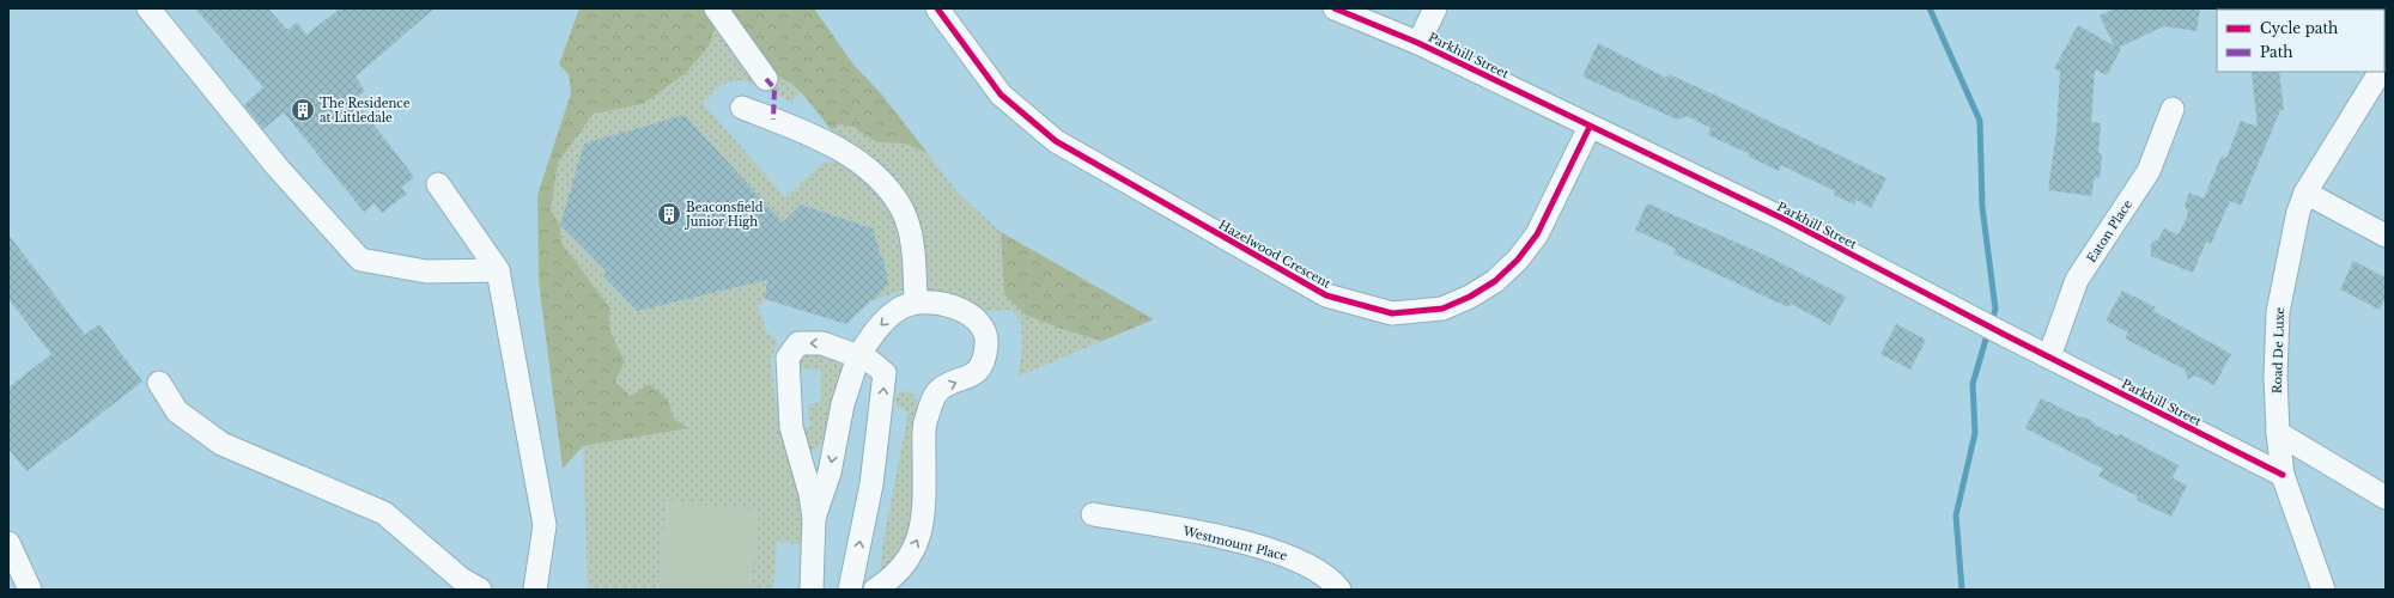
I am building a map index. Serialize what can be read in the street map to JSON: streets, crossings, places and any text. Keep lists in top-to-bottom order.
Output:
{
  "streets": {
    "street": [
      "Parkhill Street",
      "Eaton Place",
      "Hazelwood Crescent",
      "Road De Luxe",
      "Westmount Place"
    ]
  },
  "crossings": [
    ["Parkhill Street", "Eaton Place"],
    ["Parkhill Street", "Hazelwood Crescent"],
    ["Parkhill Street", "Road De Luxe"]
  ],
  "places": {
    "building": ["The Residence at Littledale", "Beaconsfield Junior High"]
  },
  "legend": ["Cycle path", "Path"]
}
